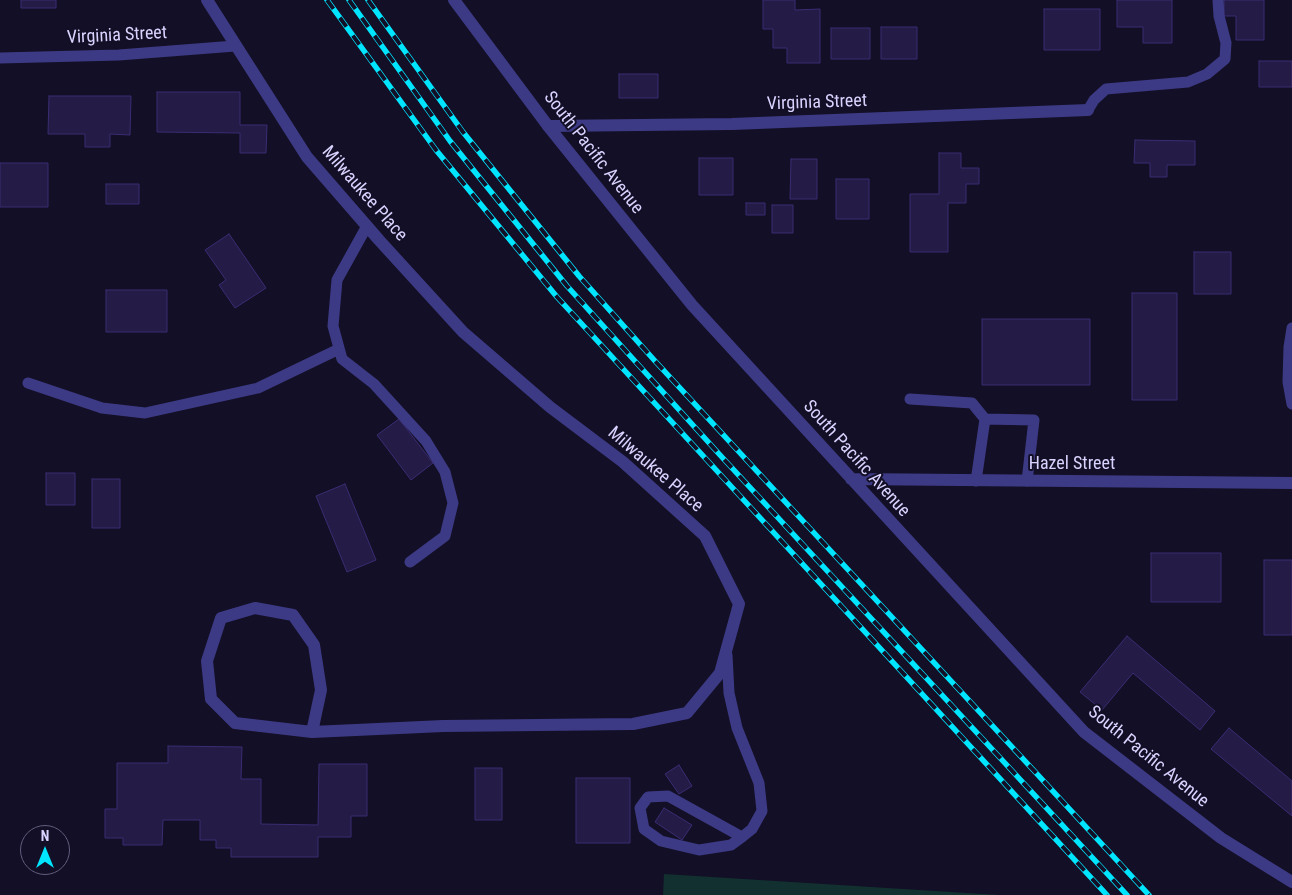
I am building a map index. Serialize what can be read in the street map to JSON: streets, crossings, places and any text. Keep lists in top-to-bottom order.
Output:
{
  "streets": {
    "street": [
      "Virginia Street",
      "South Pacific Avenue",
      "Milwaukee Place",
      "Hazel Street"
    ]
  },
  "crossings": [
    ["Virginia Street", "South Pacific Avenue"],
    ["Virginia Street", "Milwaukee Place"],
    ["South Pacific Avenue", "Hazel Street"]
  ],
  "north": "top"
}
